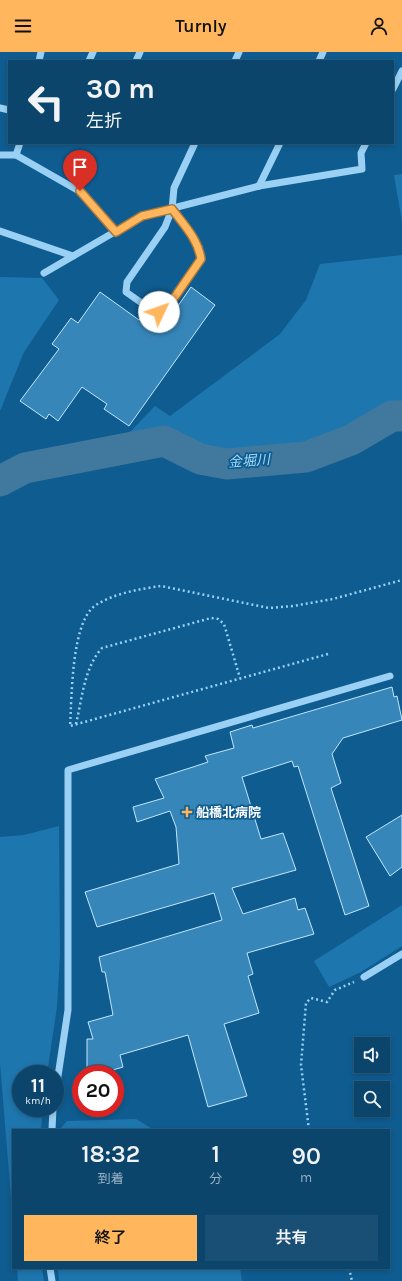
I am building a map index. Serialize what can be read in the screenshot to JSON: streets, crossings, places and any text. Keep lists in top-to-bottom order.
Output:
{
  "water": ["金堀川"],
  "places": {
    "health": ["船橋北病院"]
  },
  "page": {
    "header": "Turnly",
    "turn": ["30 m", "左折"],
    "speed": "11 km/h",
    "limit": "20",
    "eta": [
      "18:32",
      "到着",
      "1",
      "分",
      "90",
      "m"
    ],
    "buttons": ["終了", "共有"]
  }
}
